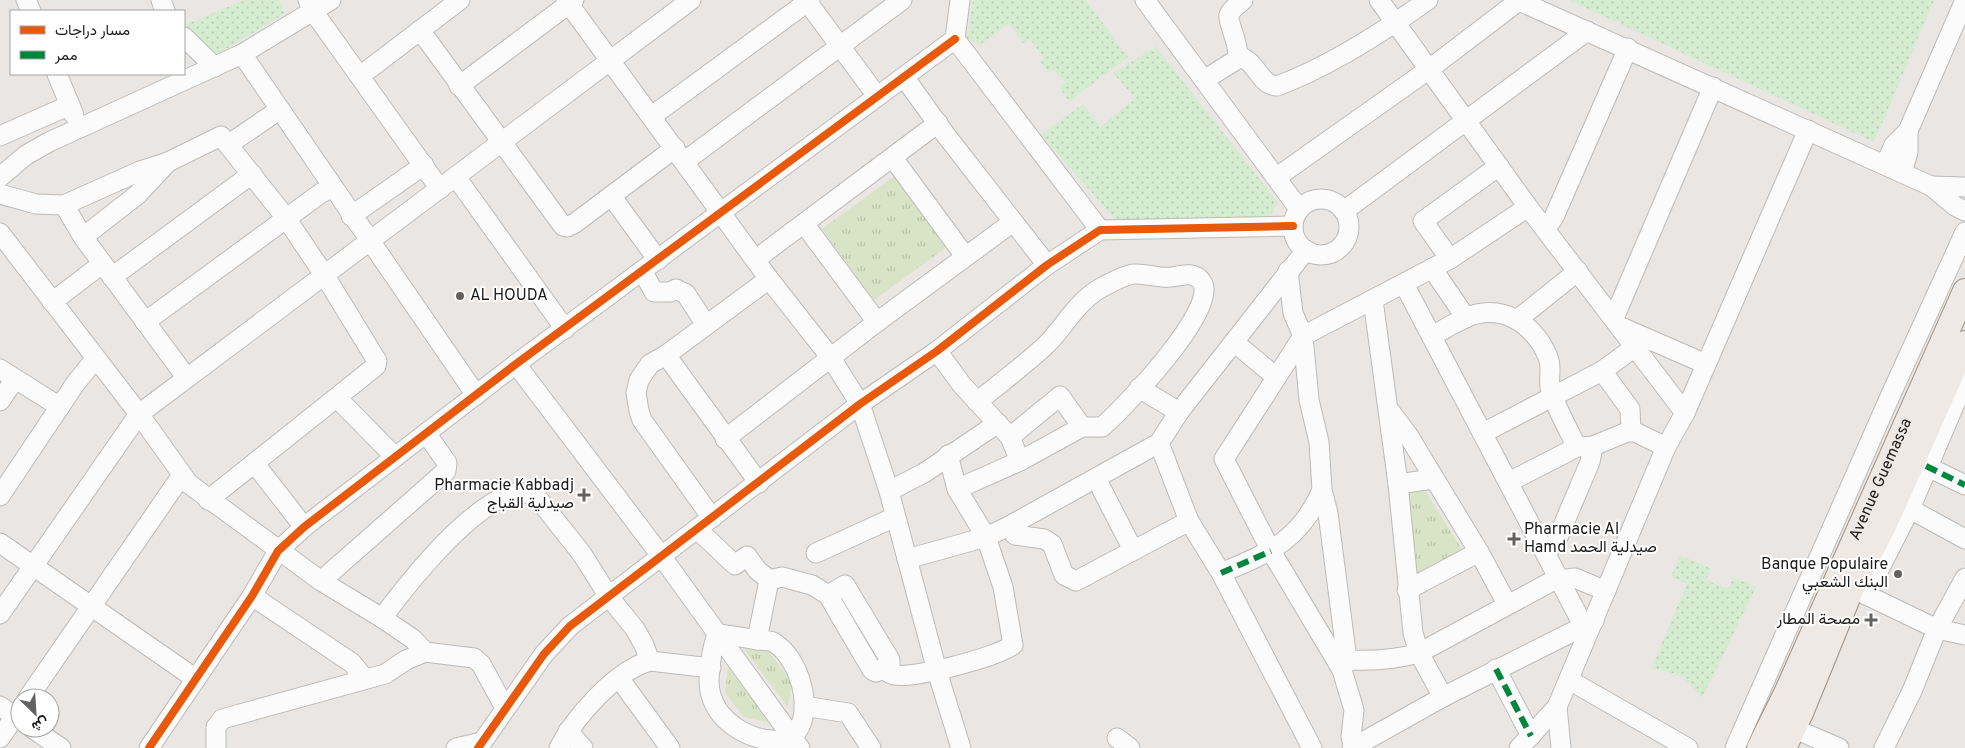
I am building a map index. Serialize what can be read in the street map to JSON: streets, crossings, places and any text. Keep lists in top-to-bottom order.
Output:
{
  "streets": {
    "main road": ["Avenue Guemassa"]
  },
  "places": {
    "other": ["AL HOUDA", "Banque Populaire البنك الشعبي"],
    "health": ["Pharmacie Kabbadj صيدلية القباج", "Pharmacie Al Hamd صيدلية الحمد", "مصحة المطار"]
  },
  "legend": ["مسار دراجات", "ممر"],
  "north": "bottom right"
}
